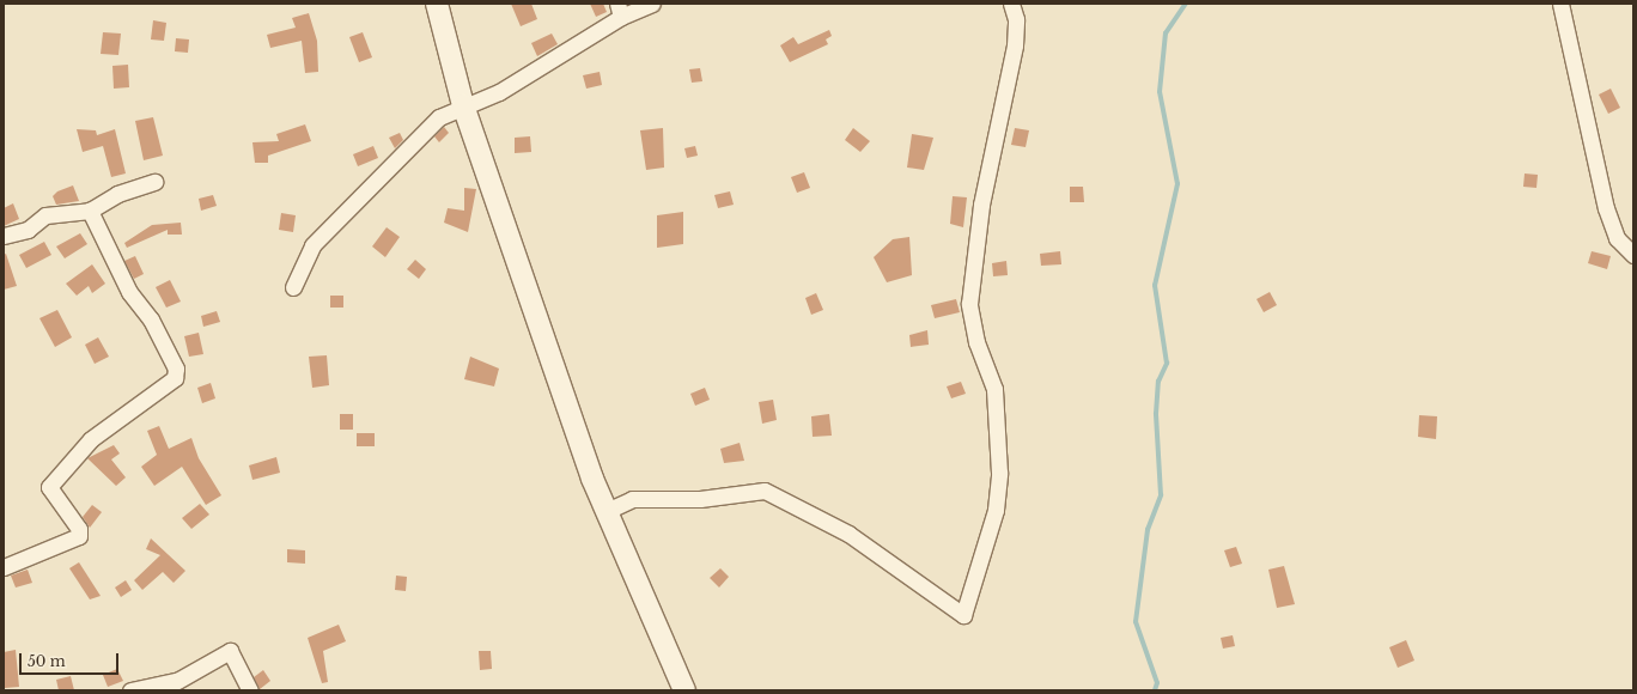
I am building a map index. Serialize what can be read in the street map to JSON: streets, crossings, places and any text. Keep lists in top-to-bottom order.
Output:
{
  "scale_bar": "50 m"
}
